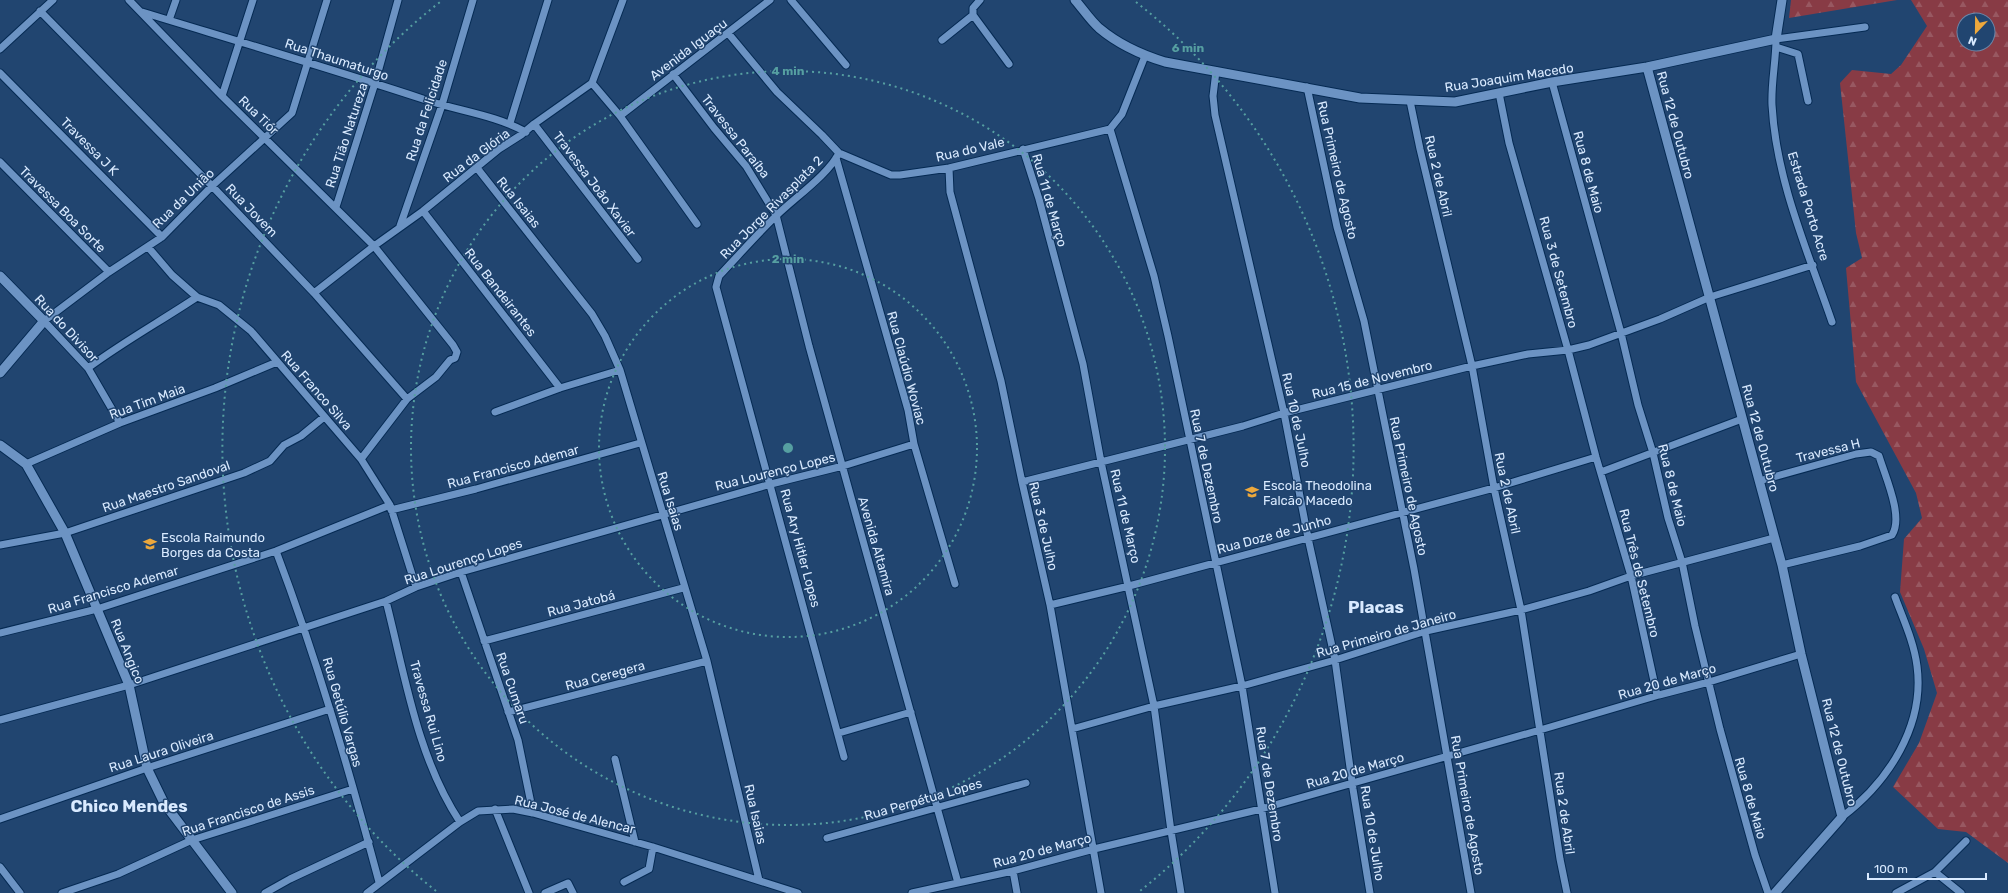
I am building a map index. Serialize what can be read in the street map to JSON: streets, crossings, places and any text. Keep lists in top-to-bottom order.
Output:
{
  "streets": {
    "street": [
      "Avenida Iguaçu",
      "Rua Thaumaturgo",
      "Rua Joaquim Macedo",
      "Rua da Felicidade",
      "Rua Tiór",
      "Rua 12 de Outubro",
      "Rua Tião Natureza",
      "Travessa Paraíba",
      "Travessa J K",
      "Rua do Vale",
      "Rua da Glória",
      "Rua Primeiro de Agosto",
      "Rua 8 de Maio",
      "Rua 2 de Abril",
      "Travessa João Xavier",
      "Rua da União",
      "Rua 11 de Março",
      "Rua Isaias",
      "Estrada Porto Acre",
      "Rua Jorge Rivasplata 2",
      "Travessa Boa Sorte",
      "Rua Jovem",
      "Rua 3 de Setembro",
      "Rua Bandeirantes",
      "Rua do Divisor",
      "Rua Claúdio Woviac",
      "Rua 15 de Novembro",
      "Rua Franco Silva",
      "Rua Tim Maia",
      "Rua 10 de Julho",
      "Travessa H",
      "Rua Francisco Ademar",
      "Rua 7 de Dezembro",
      "Rua Lourenço Lopes",
      "Rua Maestro Sandoval",
      "Rua 3 de Julho",
      "Rua Doze de Junho",
      "Avenida Altamira",
      "Rua Ary Hitler Lopes",
      "Rua Três de Setembro",
      "Rua Jatobá",
      "Rua Primeiro de Janeiro",
      "Rua Angico",
      "Rua Ceregera",
      "Rua 20 de Março",
      "Rua Cumaru",
      "Travessa Rui Lino",
      "Rua Getúlio Vargas",
      "Rua Laura Oliveira",
      "Rua Perpétua Lopes",
      "Rua Francisco de Assis",
      "Rua José de Alencar"
    ]
  },
  "crossings": [
    ["Avenida Iguaçu", "Travessa Paraíba"],
    ["Rua Thaumaturgo", "Rua da Felicidade"],
    ["Rua Thaumaturgo", "Rua Tiór"],
    ["Rua Thaumaturgo", "Rua Tião Natureza"],
    ["Rua Thaumaturgo", "Rua da Glória"],
    ["Rua Thaumaturgo", "Rua da União"],
    ["Rua Joaquim Macedo", "Rua 12 de Outubro"],
    ["Rua Joaquim Macedo", "Rua Primeiro de Agosto"],
    ["Rua Joaquim Macedo", "Rua 8 de Maio"],
    ["Rua Joaquim Macedo", "Rua 2 de Abril"],
    ["Rua Joaquim Macedo", "Estrada Porto Acre"],
    ["Rua Joaquim Macedo", "Rua 3 de Setembro"],
    ["Rua Joaquim Macedo", "Rua 10 de Julho"],
    ["Rua da Felicidade", "Rua da Glória"],
    ["Rua Tiór", "Rua Tião Natureza"],
    ["Rua Tiór", "Rua da Glória"],
    ["Rua Tiór", "Rua da União"],
    ["Rua Tiór", "Rua Jovem"],
    ["Rua 12 de Outubro", "Rua 15 de Novembro"],
    ["Rua 12 de Outubro", "Travessa H"],
    ["Rua 12 de Outubro", "Rua Primeiro de Janeiro"],
    ["Rua 12 de Outubro", "Rua 20 de Março"],
    ["Travessa Paraíba", "Rua Jorge Rivasplata 2"],
    ["Travessa Paraíba", "Avenida Altamira"],
    ["Travessa J K", "Rua da União"],
    ["Rua do Vale", "Rua 11 de Março"],
    ["Rua do Vale", "Rua Jorge Rivasplata 2"],
    ["Rua do Vale", "Rua Claúdio Woviac"],
    ["Rua do Vale", "Rua 7 de Dezembro"],
    ["Rua do Vale", "Rua 3 de Julho"],
    ["Rua da Glória", "Travessa João Xavier"],
    ["Rua da Glória", "Rua Isaias"],
    ["Rua da Glória", "Rua Jovem"],
    ["Rua da Glória", "Rua Bandeirantes"],
    ["Rua Primeiro de Agosto", "Rua 15 de Novembro"],
    ["Rua Primeiro de Agosto", "Rua Doze de Junho"],
    ["Rua Primeiro de Agosto", "Rua Primeiro de Janeiro"],
    ["Rua Primeiro de Agosto", "Rua 20 de Março"],
    ["Rua 8 de Maio", "Rua 15 de Novembro"],
    ["Rua 8 de Maio", "Rua Primeiro de Janeiro"],
    ["Rua 8 de Maio", "Rua 20 de Março"],
    ["Rua 2 de Abril", "Rua 15 de Novembro"],
    ["Rua 2 de Abril", "Rua Doze de Junho"],
    ["Rua 2 de Abril", "Rua Primeiro de Janeiro"],
    ["Rua 2 de Abril", "Rua 20 de Março"],
    ["Rua da União", "Travessa Boa Sorte"],
    ["Rua da União", "Rua Jovem"],
    ["Rua da União", "Rua do Divisor"],
    ["Rua da União", "Rua Franco Silva"],
    ["Rua 11 de Março", "Rua 15 de Novembro"],
    ["Rua 11 de Março", "Rua Doze de Junho"],
    ["Rua 11 de Março", "Rua Primeiro de Janeiro"],
    ["Rua 11 de Março", "Rua 20 de Março"],
    ["Rua Isaias", "Rua Francisco Ademar"],
    ["Rua Isaias", "Rua Lourenço Lopes"],
    ["Rua Isaias", "Rua Jatobá"],
    ["Rua Isaias", "Rua Ceregera"],
    ["Rua Isaias", "Rua José de Alencar"],
    ["Estrada Porto Acre", "Rua 15 de Novembro"],
    ["Rua Jorge Rivasplata 2", "Rua Claúdio Woviac"],
    ["Rua Jorge Rivasplata 2", "Avenida Altamira"],
    ["Rua Jorge Rivasplata 2", "Rua Ary Hitler Lopes"],
    ["Rua 3 de Setembro", "Rua 15 de Novembro"],
    ["Rua 3 de Setembro", "Rua Doze de Junho"],
    ["Rua 3 de Setembro", "Rua Três de Setembro"],
    ["Rua do Divisor", "Rua Tim Maia"],
    ["Rua Claúdio Woviac", "Rua Lourenço Lopes"],
    ["Rua 15 de Novembro", "Rua 10 de Julho"],
    ["Rua 15 de Novembro", "Rua 7 de Dezembro"],
    ["Rua 15 de Novembro", "Rua 3 de Julho"],
    ["Rua Franco Silva", "Rua Tim Maia"],
    ["Rua Franco Silva", "Rua Francisco Ademar"],
    ["Rua Franco Silva", "Rua Lourenço Lopes"],
    ["Rua Franco Silva", "Rua Maestro Sandoval"],
    ["Rua Tim Maia", "Rua Angico"],
    ["Rua 10 de Julho", "Rua Doze de Junho"],
    ["Rua 10 de Julho", "Rua Primeiro de Janeiro"],
    ["Rua 10 de Julho", "Rua 20 de Março"],
    ["Rua Francisco Ademar", "Rua Angico"],
    ["Rua Francisco Ademar", "Rua Getúlio Vargas"],
    ["Rua 7 de Dezembro", "Rua Doze de Junho"],
    ["Rua 7 de Dezembro", "Rua Primeiro de Janeiro"],
    ["Rua 7 de Dezembro", "Rua 20 de Março"],
    ["Rua Lourenço Lopes", "Avenida Altamira"],
    ["Rua Lourenço Lopes", "Rua Ary Hitler Lopes"],
    ["Rua Lourenço Lopes", "Rua Angico"],
    ["Rua Lourenço Lopes", "Rua Cumaru"],
    ["Rua Lourenço Lopes", "Travessa Rui Lino"],
    ["Rua Lourenço Lopes", "Rua Getúlio Vargas"],
    ["Rua Maestro Sandoval", "Rua Angico"],
    ["Rua 3 de Julho", "Rua Doze de Junho"],
    ["Rua 3 de Julho", "Rua Primeiro de Janeiro"],
    ["Rua 3 de Julho", "Rua 20 de Março"],
    ["Rua Doze de Junho", "Rua Três de Setembro"],
    ["Avenida Altamira", "Rua 20 de Março"],
    ["Avenida Altamira", "Rua Perpétua Lopes"],
    ["Rua Três de Setembro", "Rua Primeiro de Janeiro"],
    ["Rua Três de Setembro", "Rua 20 de Março"],
    ["Rua Jatobá", "Rua Cumaru"],
    ["Rua Angico", "Rua Laura Oliveira"],
    ["Rua Angico", "Rua Francisco de Assis"],
    ["Rua Ceregera", "Rua Cumaru"],
    ["Rua Cumaru", "Rua José de Alencar"],
    ["Travessa Rui Lino", "Rua José de Alencar"],
    ["Rua Getúlio Vargas", "Rua Laura Oliveira"],
    ["Rua Getúlio Vargas", "Rua Francisco de Assis"],
    ["Rua Getúlio Vargas", "Rua José de Alencar"]
  ],
  "districts": ["Placas", "Chico Mendes"],
  "places": {
    "school or university": ["Escola Theodolina Falcão Macedo", "Escola Raimundo Borges da Costa"]
  },
  "scale_bar": "100 m",
  "north": "bottom",
  "rings": ["6 min", "4 min", "2 min"]
}
